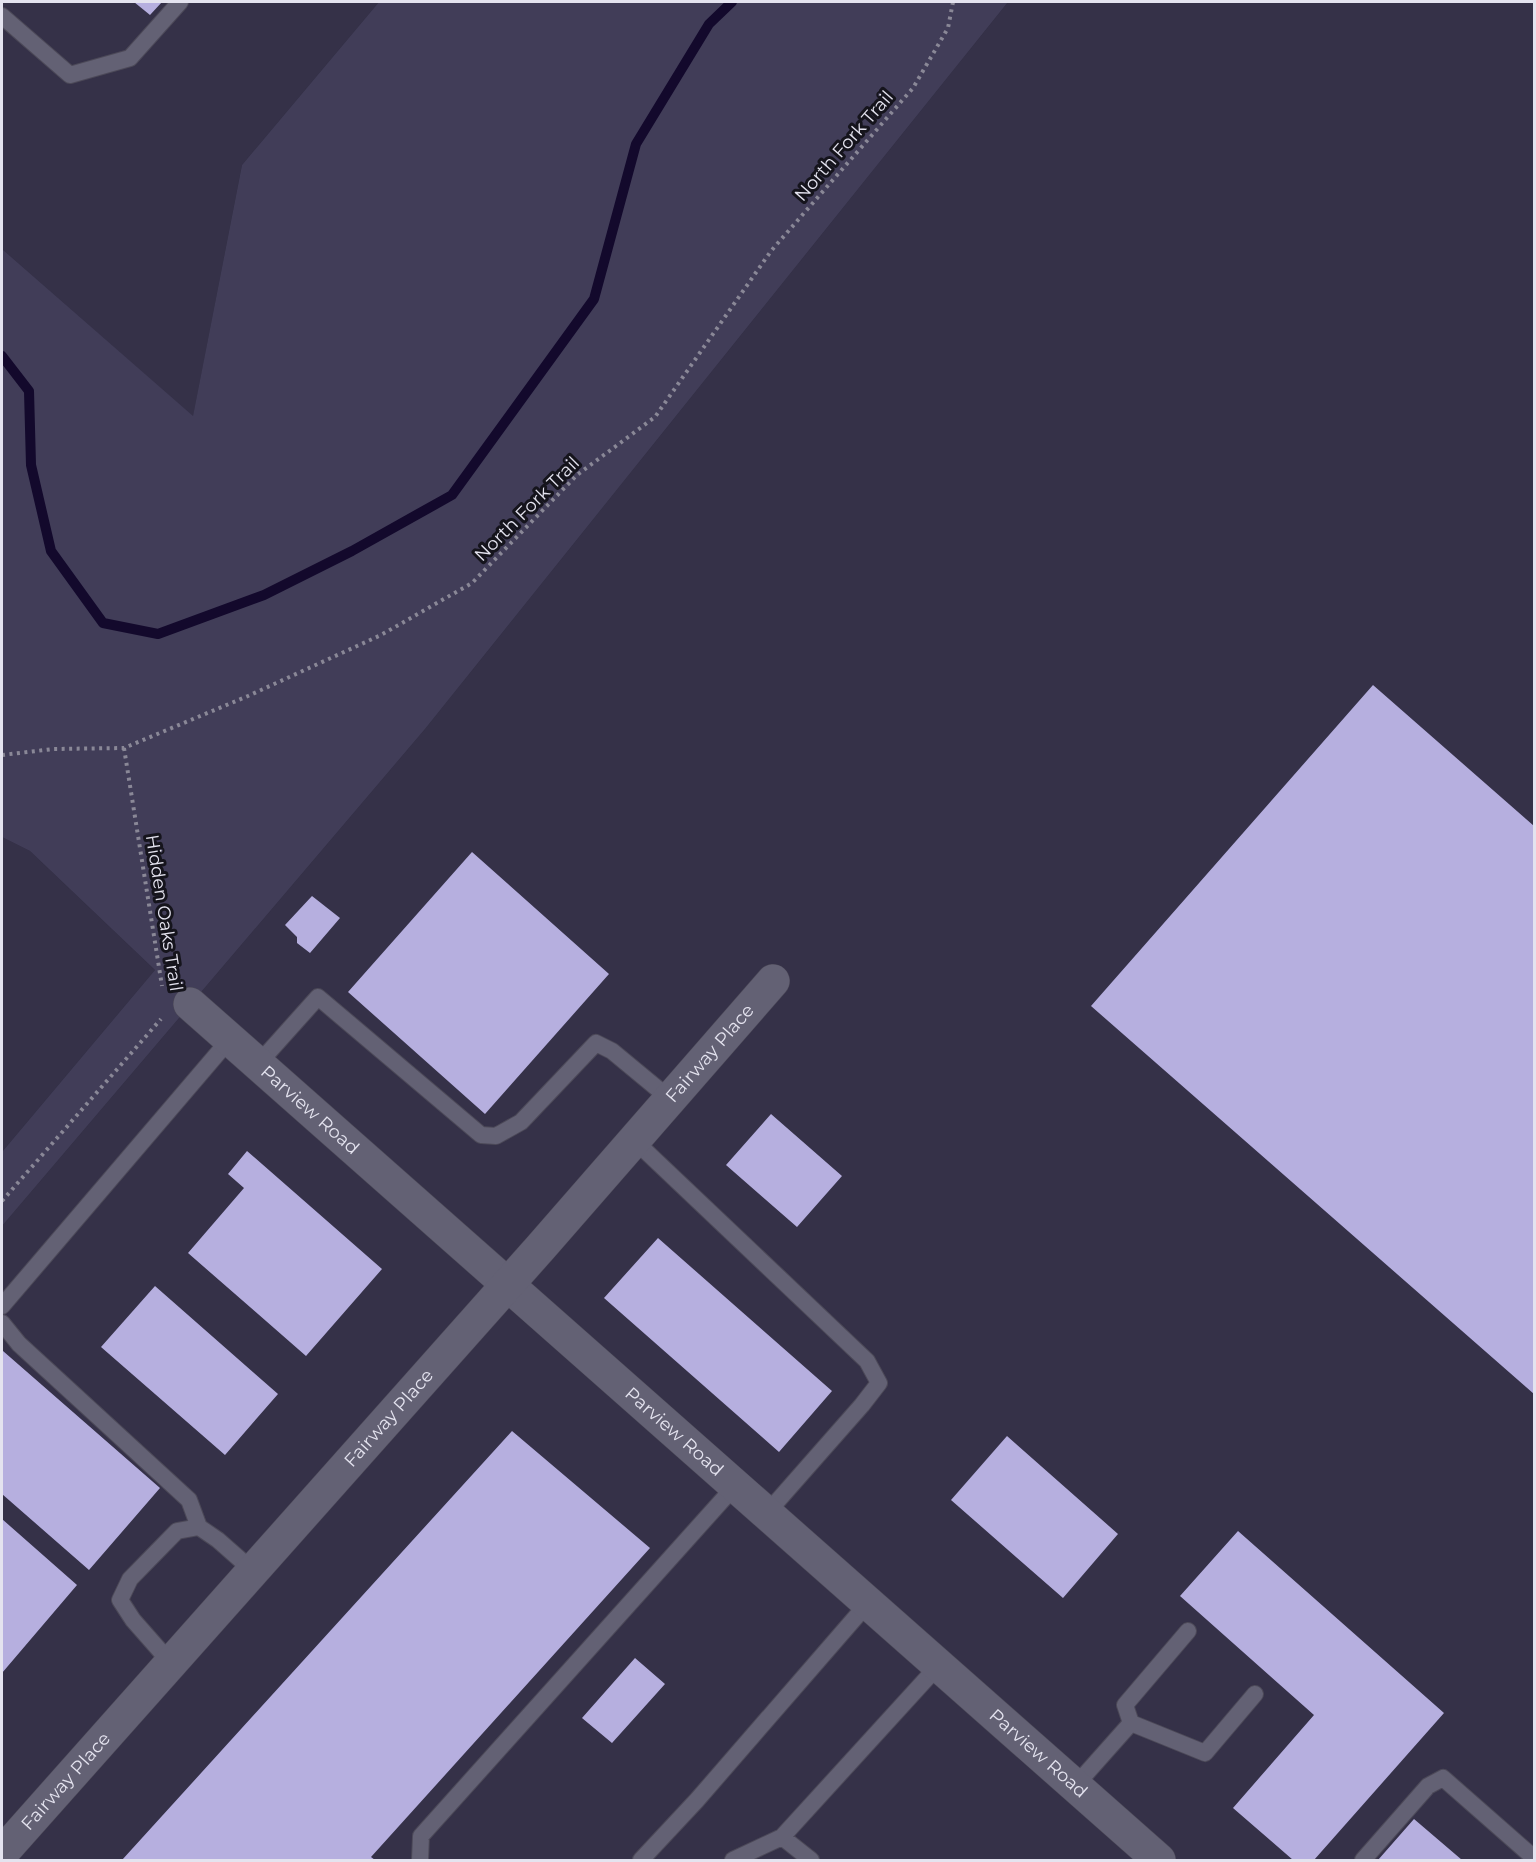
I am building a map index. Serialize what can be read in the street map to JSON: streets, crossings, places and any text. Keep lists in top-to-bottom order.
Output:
{
  "streets": {
    "street": ["Fairway Place", "Parview Road"],
    "path": ["North Fork Trail", "Hidden Oaks Trail"]
  },
  "crossings": [
    ["North Fork Trail", "Hidden Oaks Trail"],
    ["Hidden Oaks Trail", "Parview Road"],
    ["Fairway Place", "Parview Road"]
  ]
}
